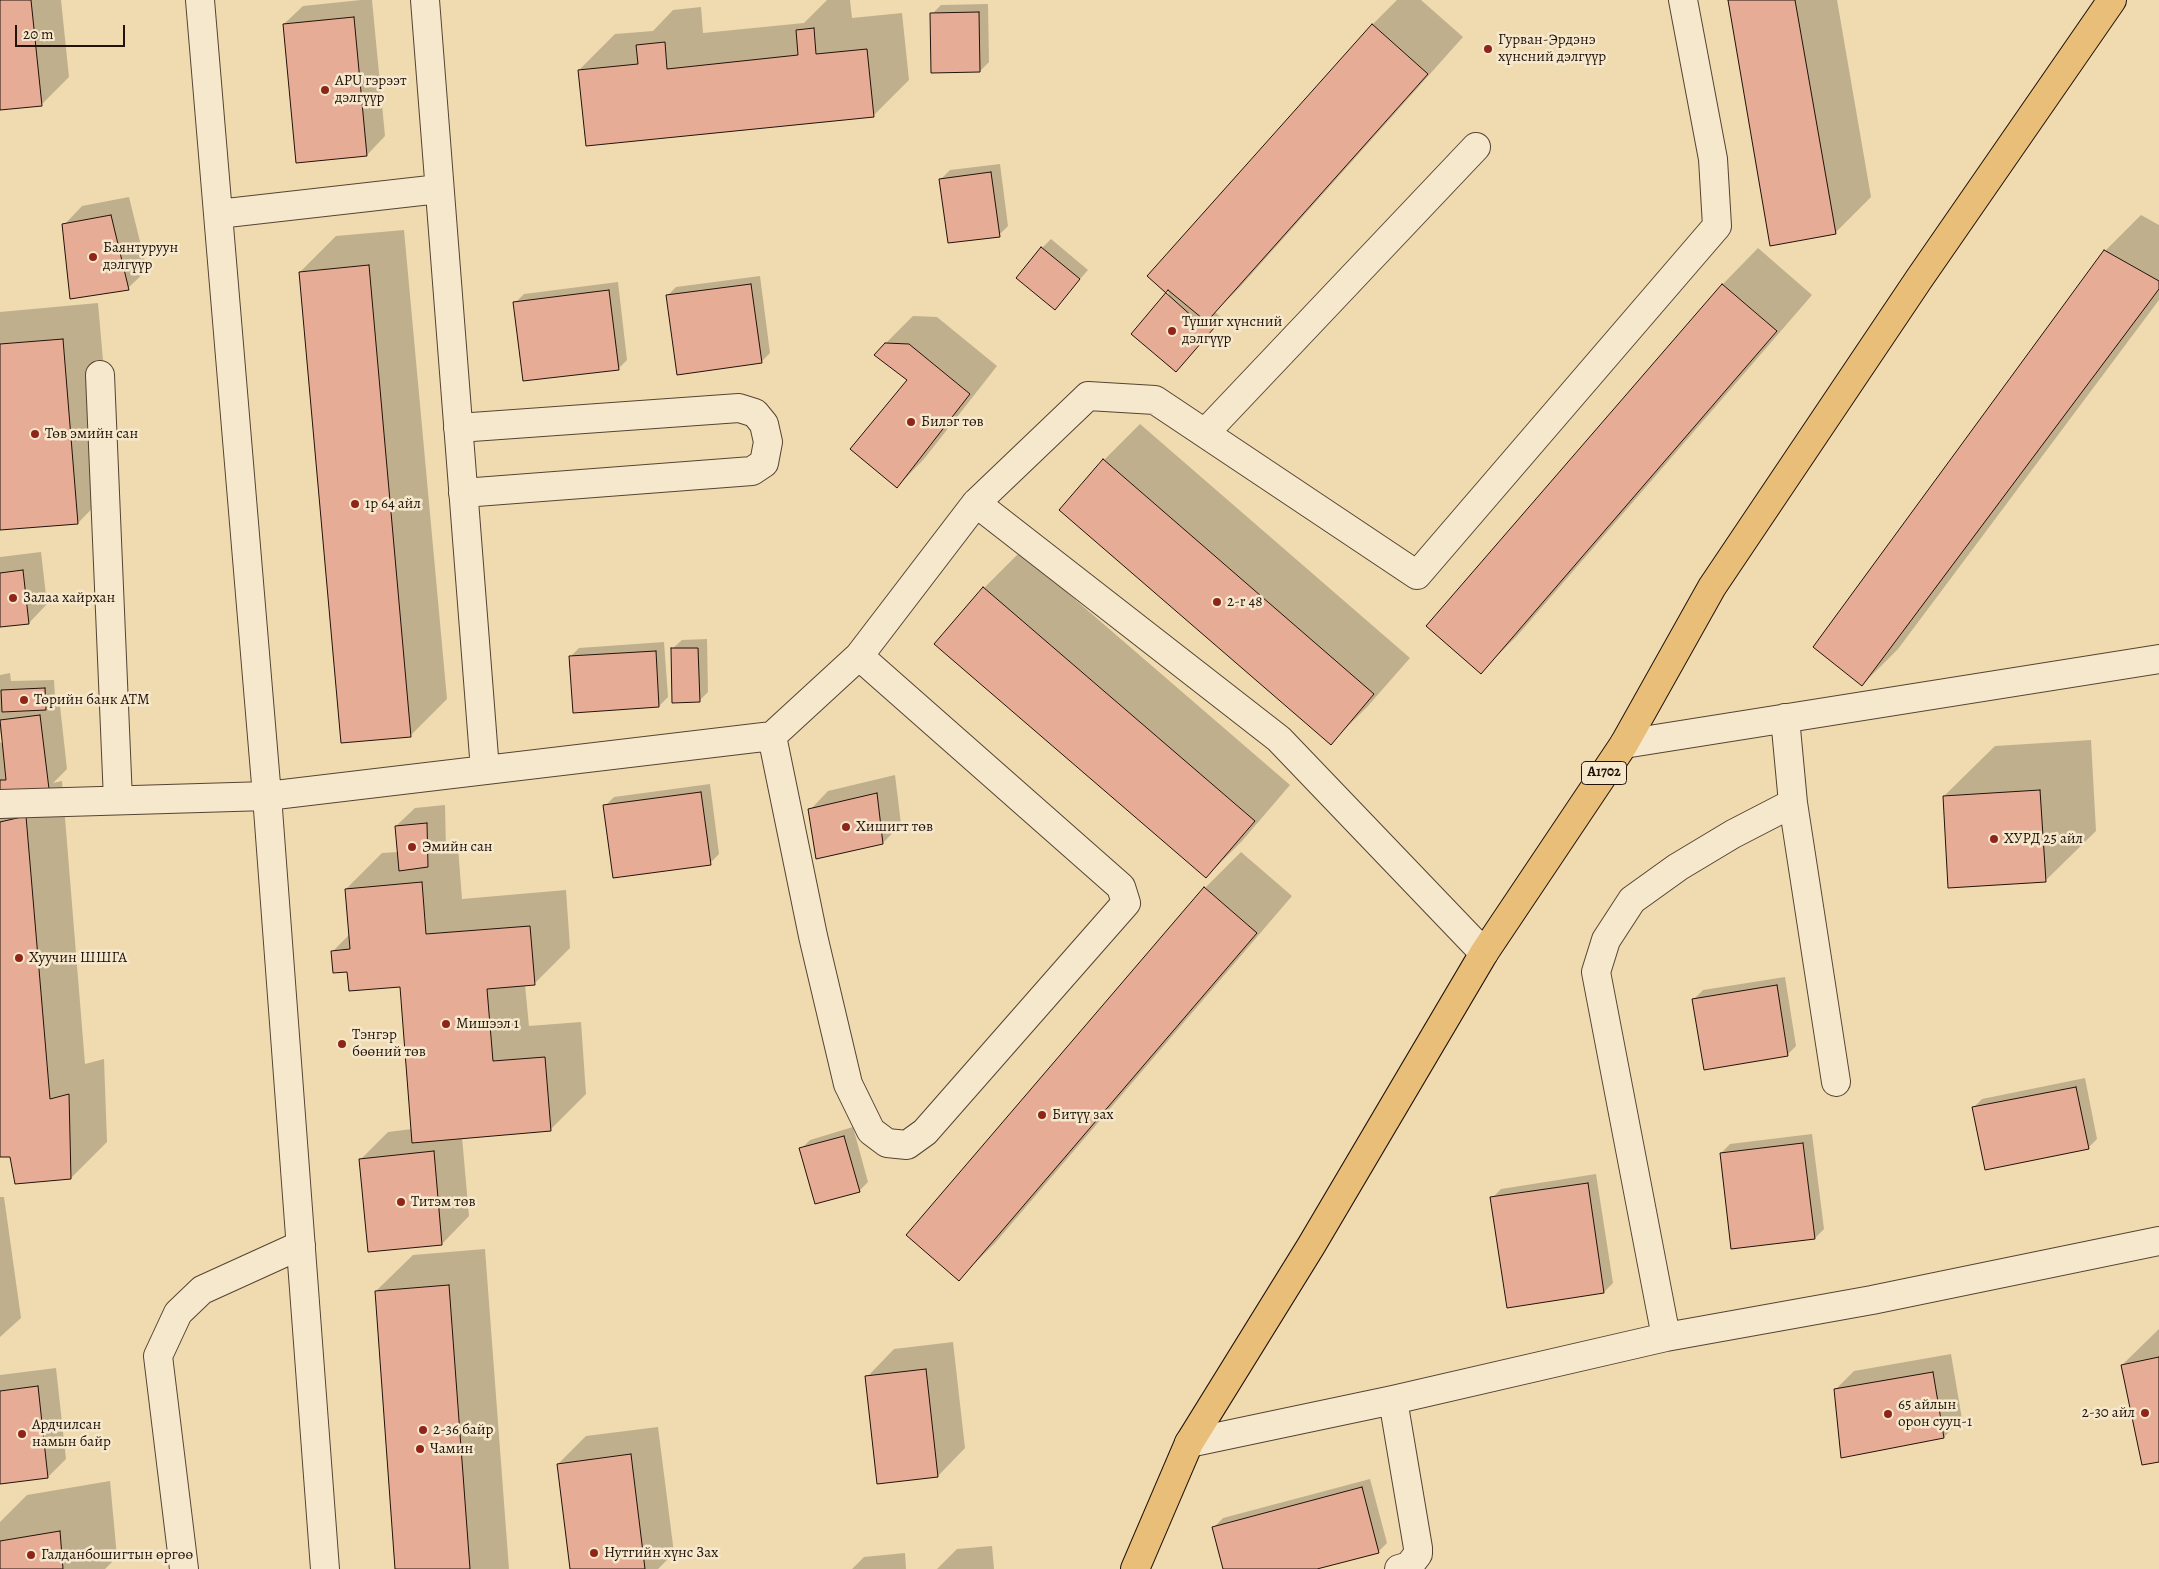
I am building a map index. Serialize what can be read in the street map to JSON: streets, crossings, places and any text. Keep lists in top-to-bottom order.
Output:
{
  "streets": {
    "highway": ["A1702"]
  },
  "places": [
    "Гурван-Эрдэнэ хүнсний дэлгүүр",
    "APU гэрээт дэлгүүр",
    "Баянтуруун дэлгүүр",
    "Түшиг хүнсний дэлгүүр",
    "Билэг төв",
    "Төв эмийн сан",
    "1р 64 айл",
    "Залаа хайрхан",
    "2-r 48",
    "Төрийн банк АТМ",
    "Хишигт төв",
    "ХУРД 25 айл",
    "Эмийн сан",
    "Хуучин ШШГА",
    "Мишээл 1",
    "Тэнгэр бөөний төв",
    "Битүү зах",
    "Титэм төв",
    "2-30 айл",
    "65 айлын орон сууц-1",
    "2-36 байр",
    "Ардчилсан намын байр",
    "Чамин",
    "Нутгийн хүнс Зах",
    "Галданбошигтын өргөө"
  ],
  "scale_bar": "20 m"
}
